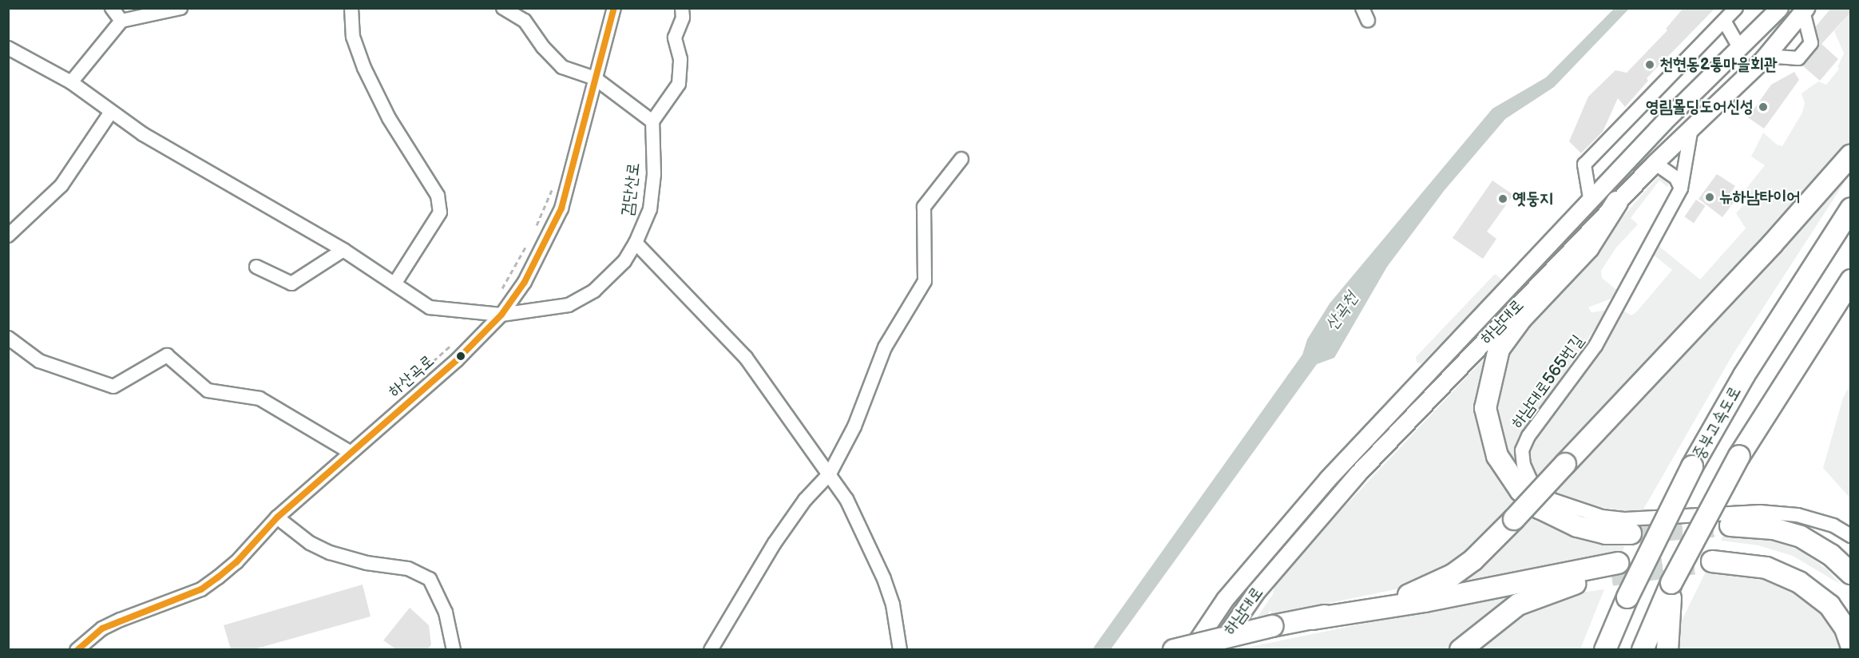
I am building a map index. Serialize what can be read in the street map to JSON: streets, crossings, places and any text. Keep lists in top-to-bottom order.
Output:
{
  "streets": {
    "highway": ["중부고속도로"],
    "main road": ["하남대로"],
    "street": ["검단산로", "하산곡로", "하남대로565번길"]
  },
  "crossings": [
    ["검단산로", "하산곡로"],
    ["하남대로", "하남대로565번길"]
  ],
  "water": ["산곡천"],
  "places": [
    "천현동2통마을회관",
    "영림몰딩도어신성",
    "뉴하남타이어",
    "옛둥지"
  ]
}
